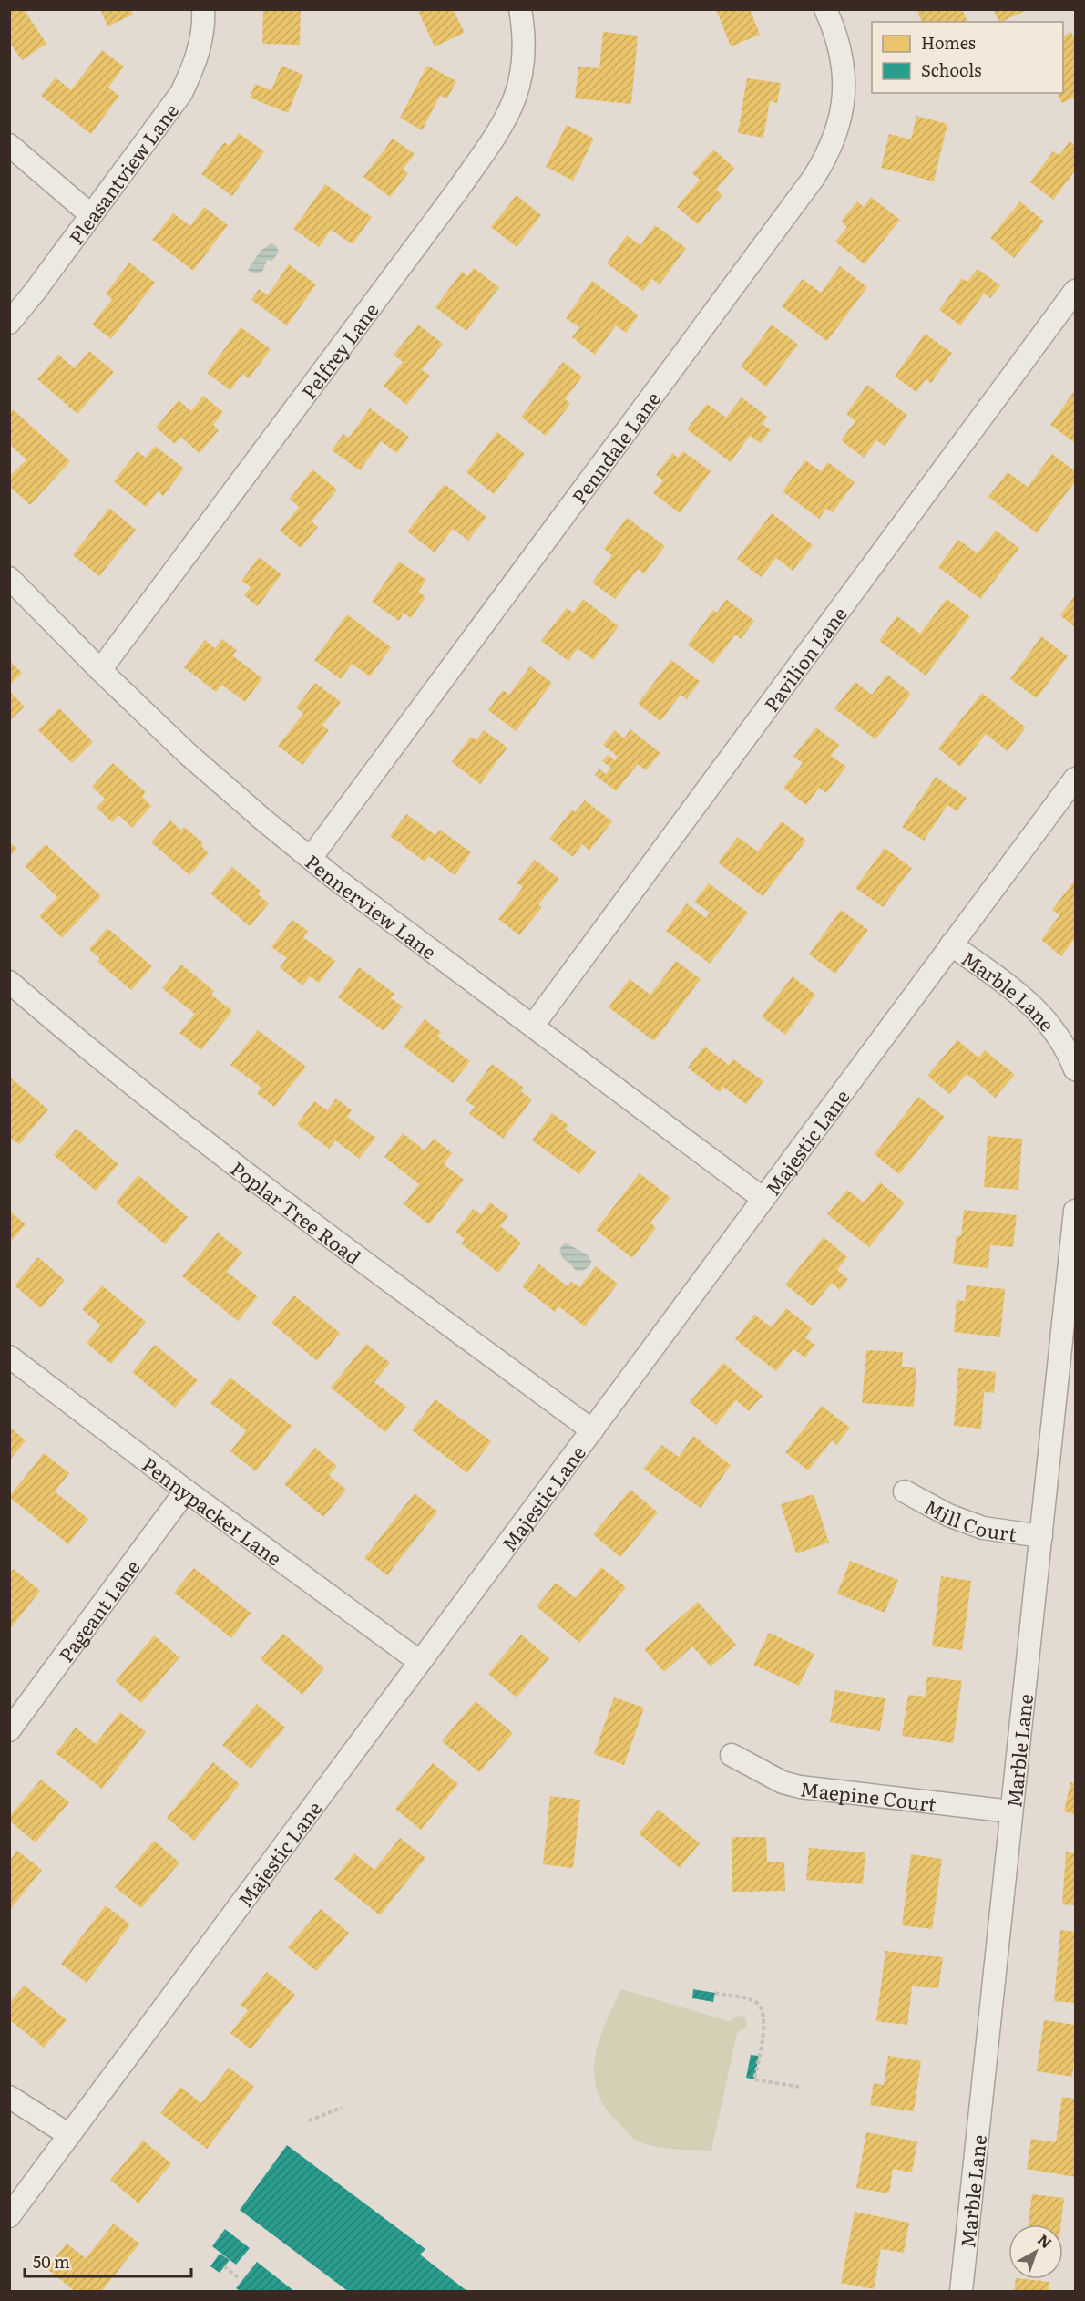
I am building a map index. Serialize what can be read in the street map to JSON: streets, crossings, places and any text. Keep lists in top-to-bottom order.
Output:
{
  "streets": {
    "street": [
      "Pleasantview Lane",
      "Pelfrey Lane",
      "Penndale Lane",
      "Pavilion Lane",
      "Pennerview Lane",
      "Marble Lane",
      "Majestic Lane",
      "Poplar Tree Road",
      "Pennypacker Lane",
      "Mill Court",
      "Pageant Lane",
      "Maepine Court"
    ]
  },
  "crossings": [
    ["Pelfrey Lane", "Pennerview Lane"],
    ["Penndale Lane", "Pennerview Lane"],
    ["Pavilion Lane", "Pennerview Lane"],
    ["Pennerview Lane", "Majestic Lane"],
    ["Marble Lane", "Majestic Lane"],
    ["Marble Lane", "Mill Court"],
    ["Marble Lane", "Maepine Court"],
    ["Majestic Lane", "Poplar Tree Road"],
    ["Majestic Lane", "Pennypacker Lane"],
    ["Pennypacker Lane", "Pageant Lane"]
  ],
  "legend": ["Homes", "Schools"],
  "scale_bar": "50 m",
  "north": "top right"
}
